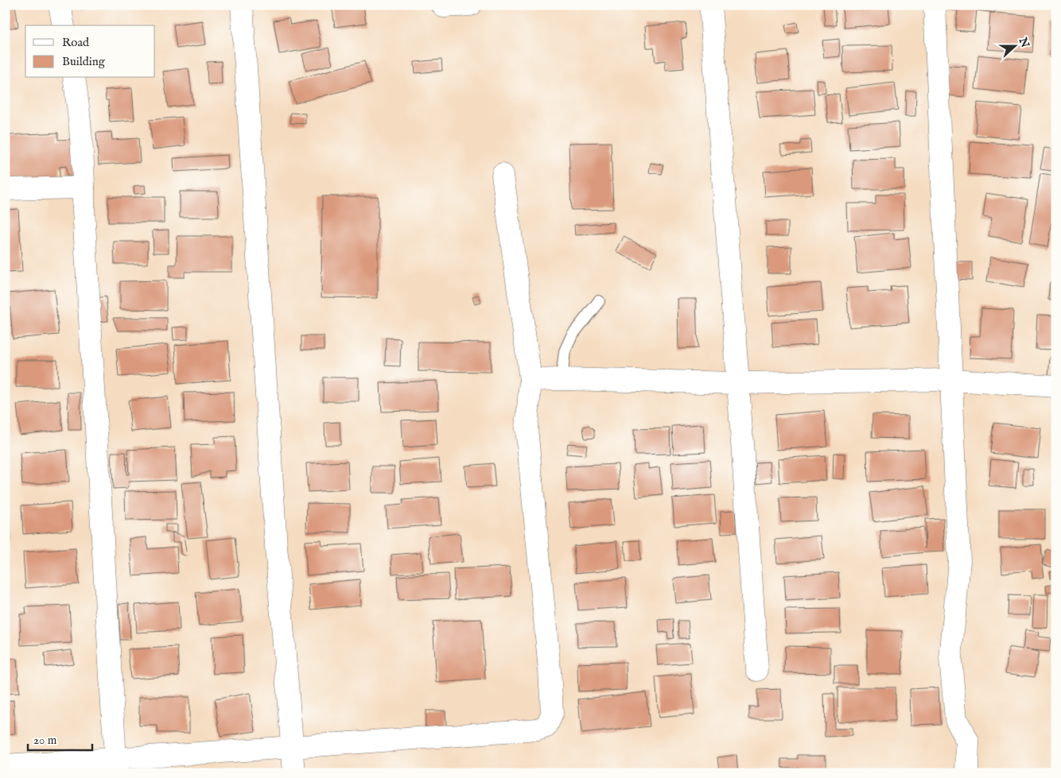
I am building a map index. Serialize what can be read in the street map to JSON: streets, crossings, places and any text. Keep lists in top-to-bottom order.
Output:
{
  "legend": ["Road", "Building"],
  "scale_bar": "20 m",
  "north": "right"
}
